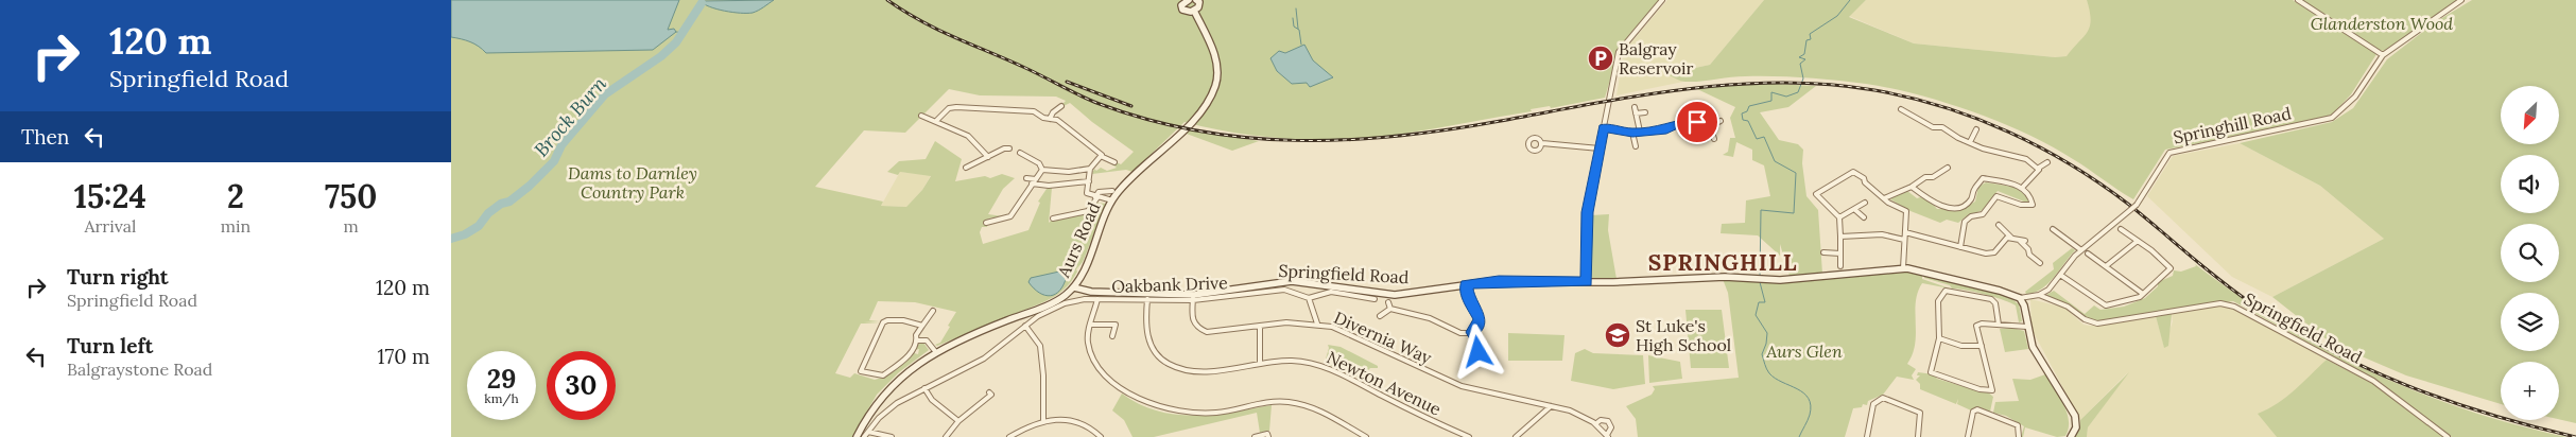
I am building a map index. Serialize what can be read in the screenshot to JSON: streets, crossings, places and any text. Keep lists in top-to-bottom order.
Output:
{
  "streets": {
    "street": [
      "Springhill Road",
      "Aurs Road",
      "Springfield Road",
      "Oakbank Drive",
      "Divernia Way",
      "Newton Avenue"
    ]
  },
  "crossings": [
    ["Springhill Road", "Springfield Road"],
    ["Aurs Road", "Springfield Road"],
    ["Springfield Road", "Oakbank Drive"],
    ["Springfield Road", "Divernia Way"],
    ["Oakbank Drive", "Divernia Way"],
    ["Oakbank Drive", "Newton Avenue"]
  ],
  "districts": ["SPRINGHILL"],
  "water": ["Brock Burn"],
  "parks": ["Glanderston Wood", "Dams to Darnley Country Park", "Aurs Glen"],
  "places": {
    "parking": ["Balgray Reservoir"],
    "school or university": ["St Luke's High School"]
  },
  "north": "bottom left",
  "page": {
    "turn": ["120 m", "Springfield Road"],
    "map_buttons": "+",
    "then": "Then",
    "eta": [
      "15:24",
      "Arrival",
      "2",
      "min",
      "750",
      "m"
    ],
    "list": [
      {
        "name": "Turn right",
        "note": "Springfield Road",
        "value": "120 m"
      },
      {
        "name": "Turn left",
        "note": "Balgraystone Road",
        "value": "170 m"
      }
    ],
    "speed": "29 km/h",
    "limit": "30"
  }
}
